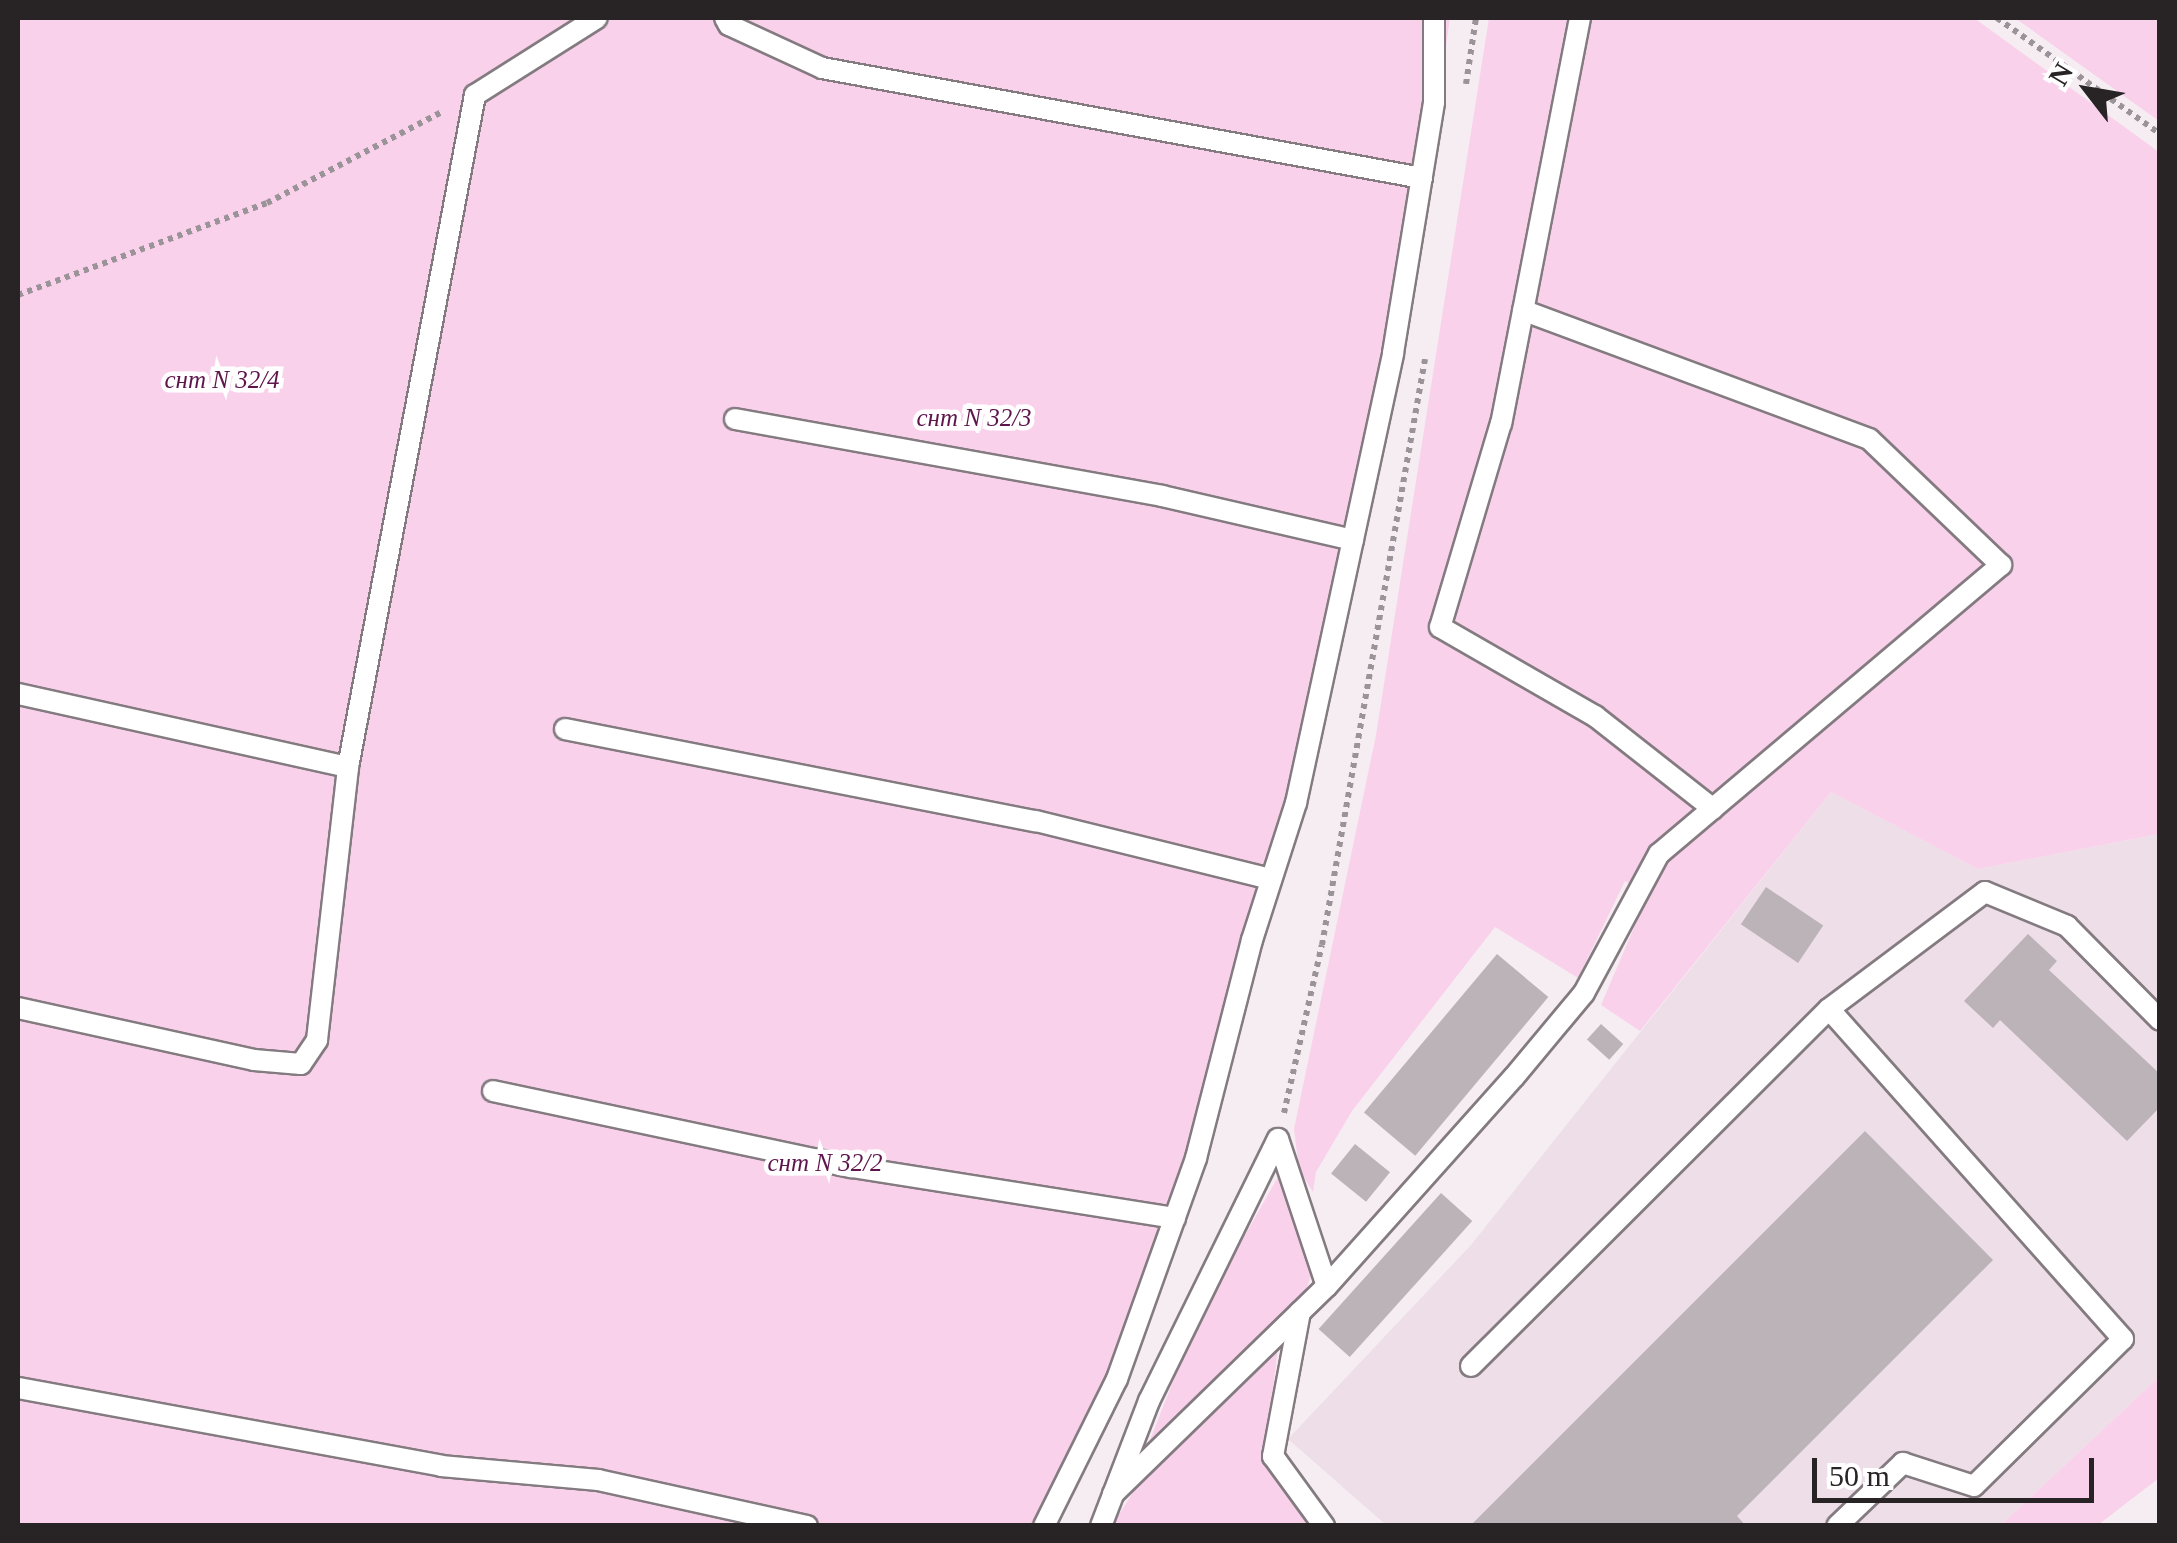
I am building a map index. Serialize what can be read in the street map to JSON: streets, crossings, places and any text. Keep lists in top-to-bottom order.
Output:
{
  "parks": ["снт N 32/4", "снт N 32/3", "снт N 32/2"],
  "scale_bar": "50 m",
  "north": "top left"
}
